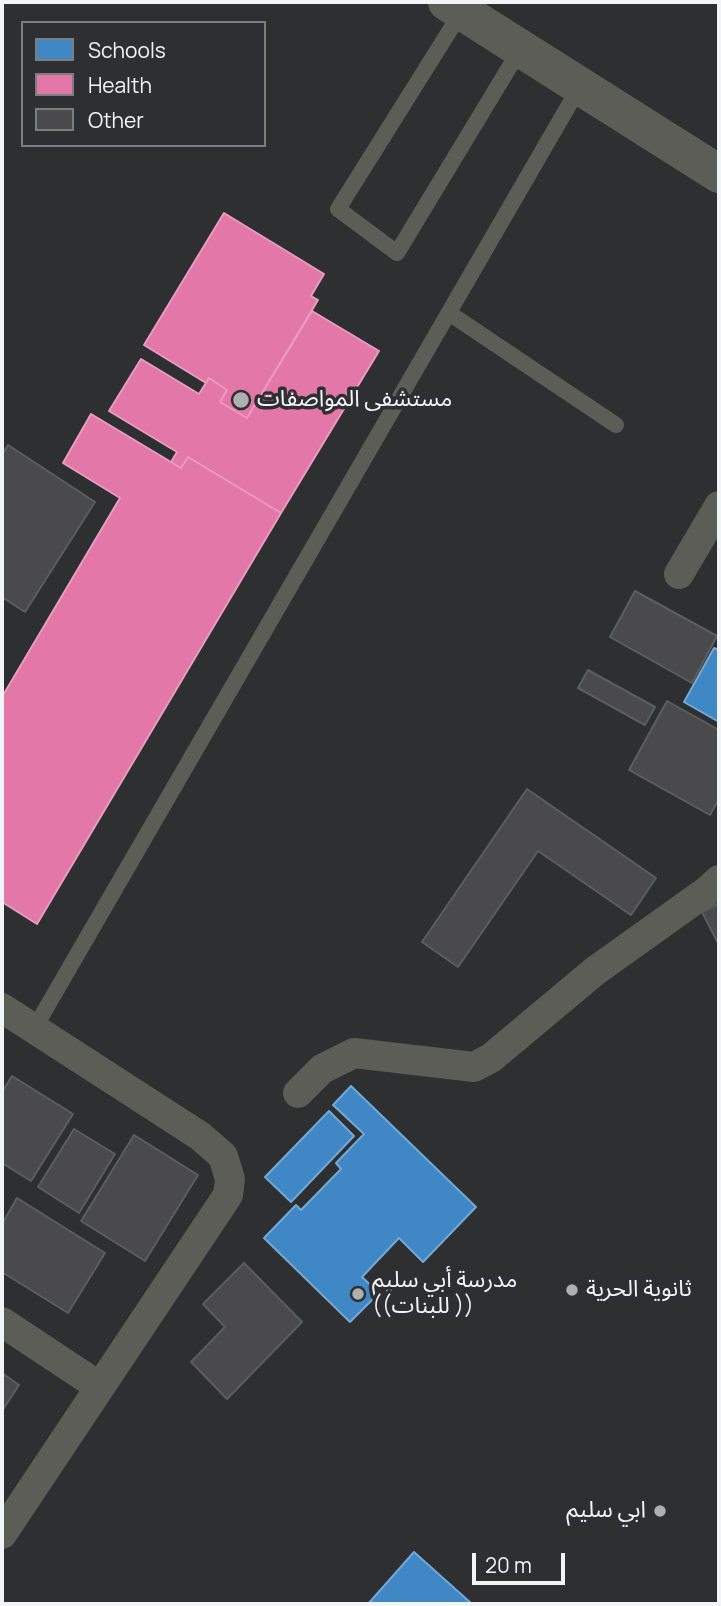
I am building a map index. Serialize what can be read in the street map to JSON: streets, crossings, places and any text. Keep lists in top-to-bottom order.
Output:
{
  "places": [
    "مستشفى المواصفات",
    "ثانوية الحرية",
    "مدرسة أبي سليم ((للبنات ))",
    "ابي سليم"
  ],
  "legend": ["Schools", "Health", "Other"],
  "scale_bar": "20 m"
}
